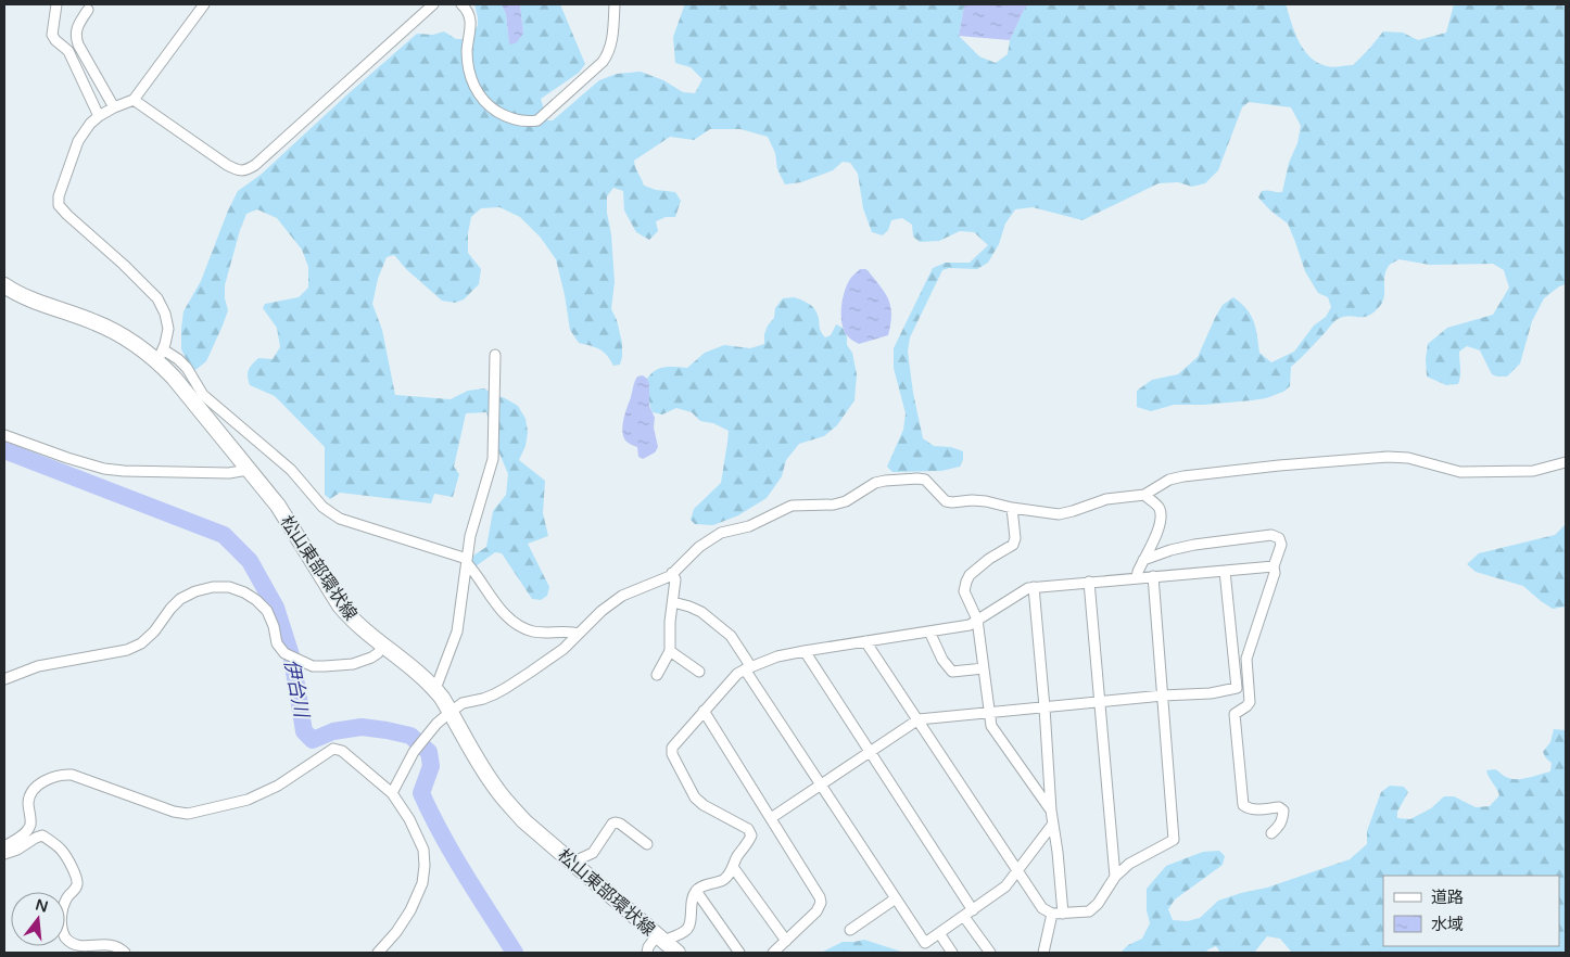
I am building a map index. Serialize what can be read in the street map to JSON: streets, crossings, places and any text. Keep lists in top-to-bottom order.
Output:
{
  "streets": {
    "main road": ["松山東部環状線"]
  },
  "water": ["伊台川"],
  "legend": ["道路", "水域"],
  "north": "top"
}
